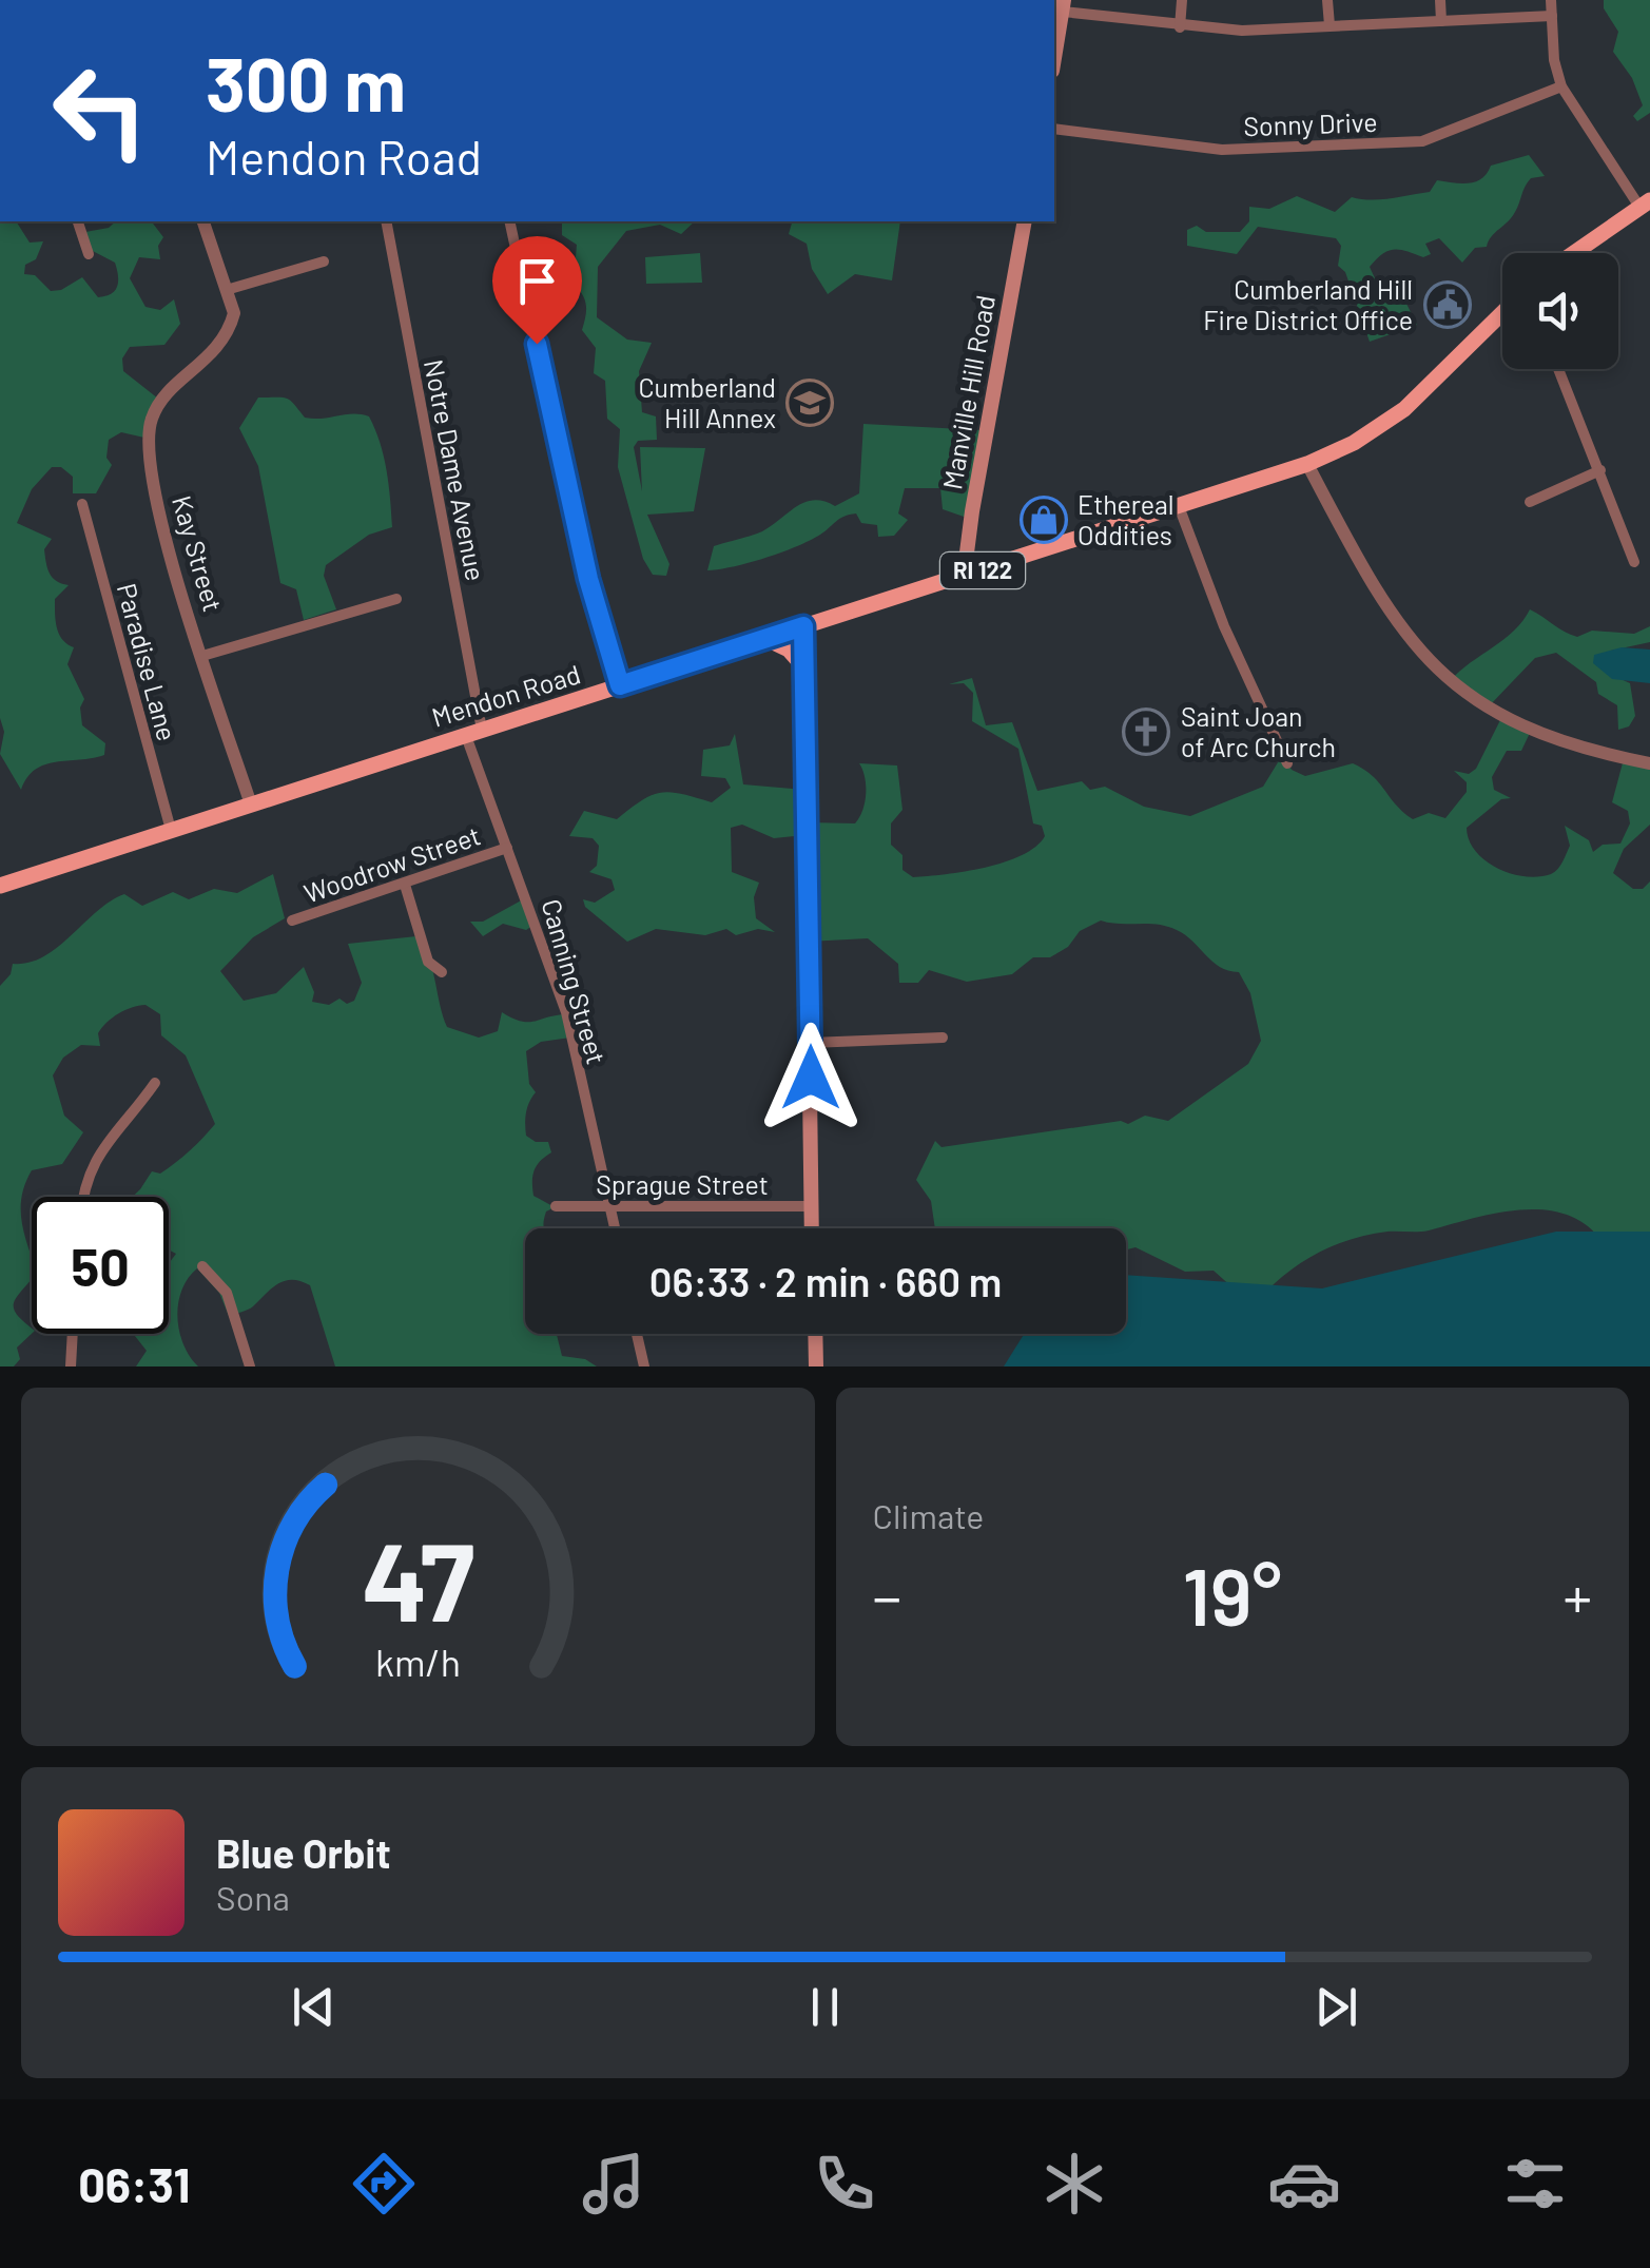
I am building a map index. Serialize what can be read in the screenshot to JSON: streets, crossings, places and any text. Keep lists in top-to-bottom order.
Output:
{
  "streets": {
    "main road": ["Manville Hill Road", "RI 122", "Mendon Road"],
    "street": [
      "Sonny Drive",
      "Notre Dame Avenue",
      "Kay Street",
      "Paradise Lane",
      "Woodrow Street",
      "Canning Street",
      "Sprague Street"
    ]
  },
  "crossings": [
    ["Manville Hill Road", "Mendon Road"],
    ["Notre Dame Avenue", "Mendon Road"],
    ["Notre Dame Avenue", "Canning Street"],
    ["Kay Street", "Mendon Road"],
    ["Paradise Lane", "Mendon Road"],
    ["Mendon Road", "Canning Street"],
    ["Woodrow Street", "Canning Street"],
    ["Canning Street", "Sprague Street"]
  ],
  "places": {
    "public building": ["Cumberland Hill Fire District Office"],
    "school or university": ["Cumberland Hill Annex"],
    "shop": ["Ethereal Oddities"],
    "church": ["Saint Joan of Arc Church"]
  },
  "page": {
    "turn": ["300 m", "Mendon Road"],
    "limit": "50",
    "trip": "06:33 · 2 min · 660 m",
    "tile": "Climate",
    "heat": ["−", "19°", "+"],
    "song": ["Blue Orbit", "Sona"],
    "tabs": "06:31",
    "gauge": ["47", "km/h"]
  }
}
